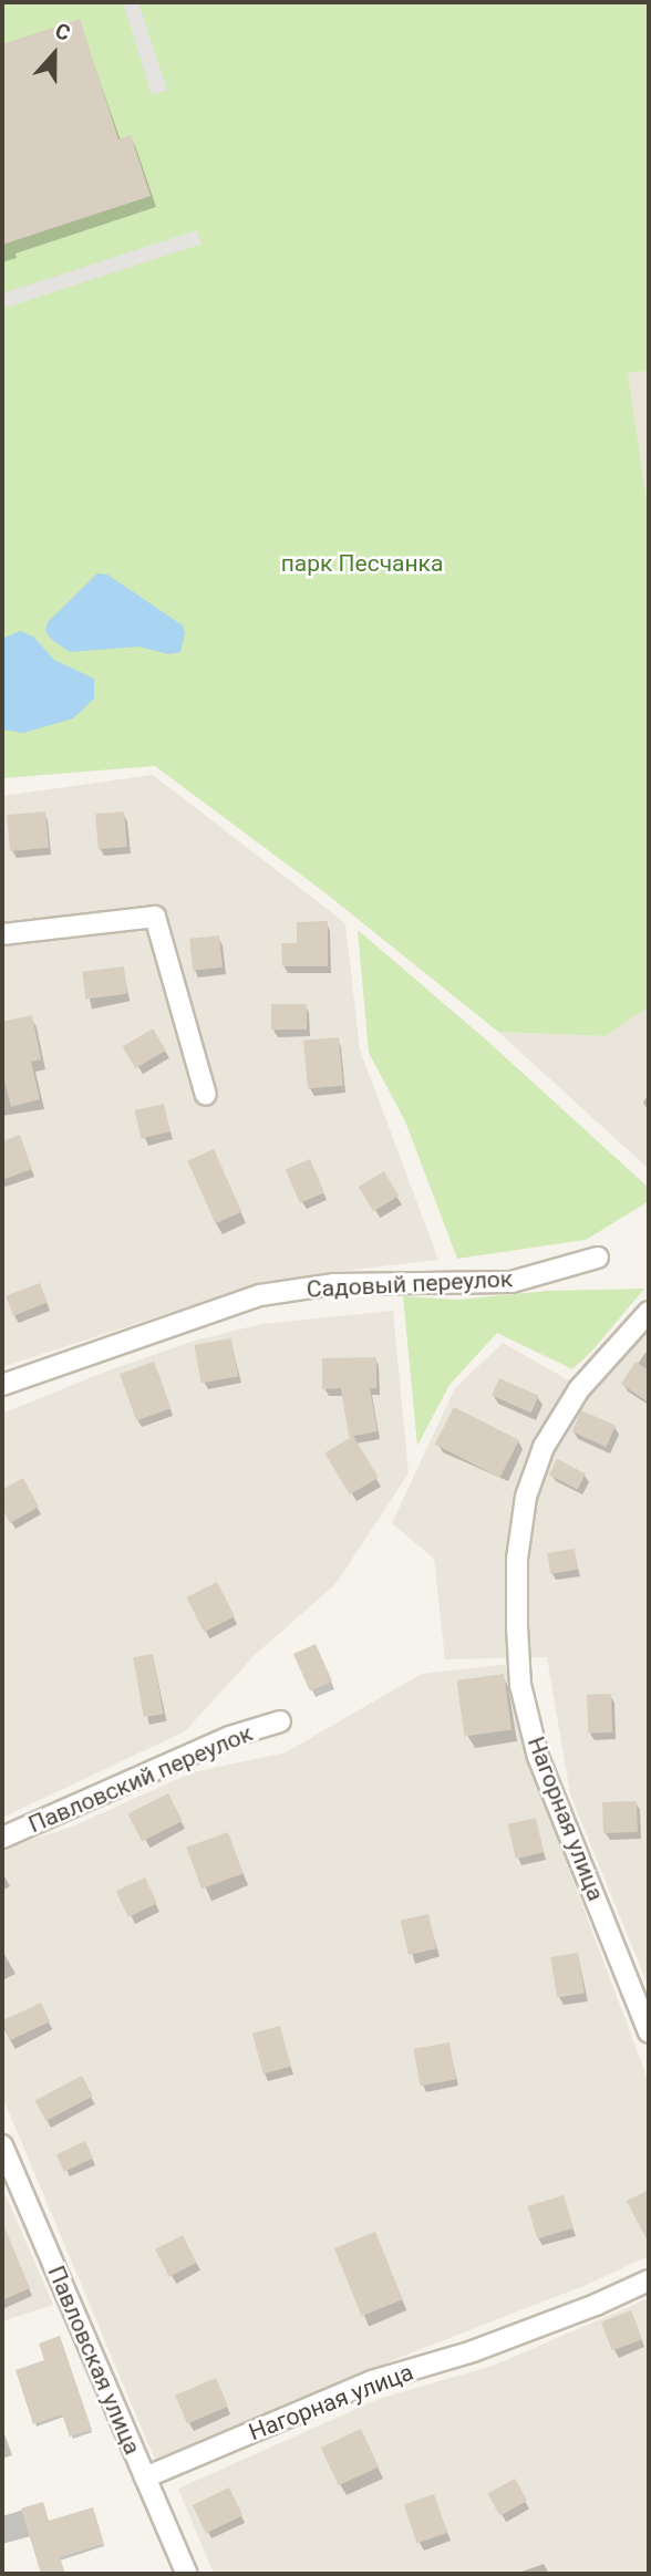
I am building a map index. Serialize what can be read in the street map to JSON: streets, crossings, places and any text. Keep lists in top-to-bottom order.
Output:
{
  "streets": {
    "street": [
      "Садовый переулок",
      "Павловский переулок",
      "Нагорная улица",
      "Павловская улица"
    ]
  },
  "crossings": [
    ["Нагорная улица", "Павловская улица"]
  ],
  "parks": ["парк Песчанка"],
  "north": "top"
}
